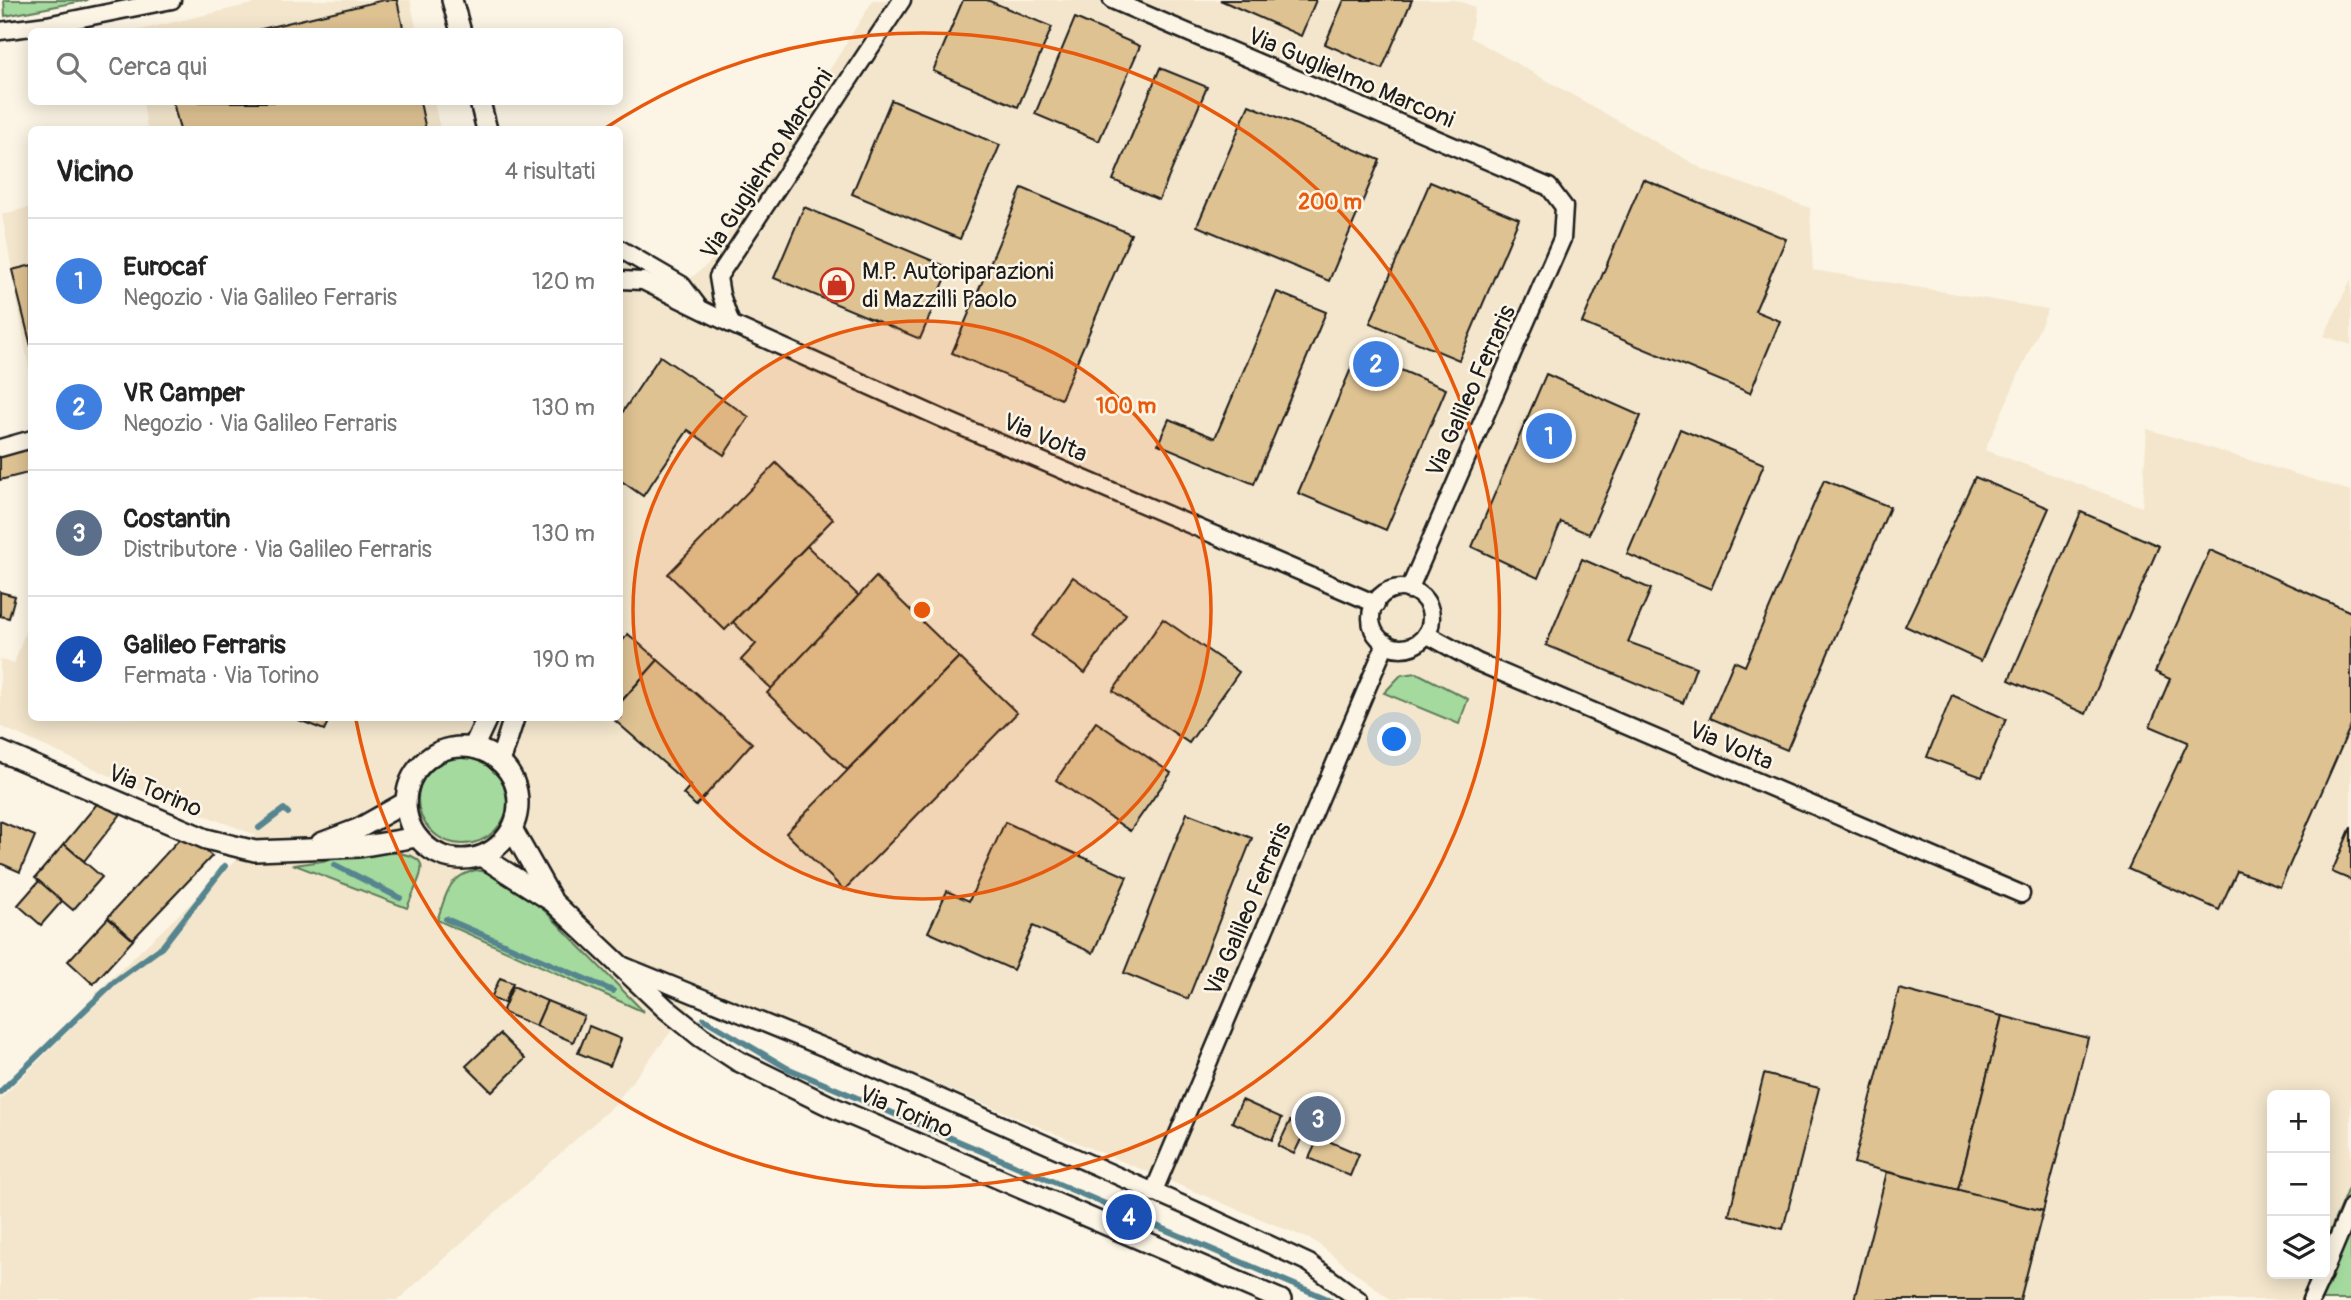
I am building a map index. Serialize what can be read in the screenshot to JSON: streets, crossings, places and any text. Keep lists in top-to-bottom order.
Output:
{
  "streets": {
    "street": [
      "Via Guglielmo Marconi",
      "Via Galileo Ferraris",
      "Via Volta",
      "Via Torino"
    ]
  },
  "crossings": [
    ["Via Guglielmo Marconi", "Via Galileo Ferraris"],
    ["Via Guglielmo Marconi", "Via Volta"],
    ["Via Galileo Ferraris", "Via Volta"]
  ],
  "places": {
    "shop": ["M.P. Autoriparazioni di Mazzilli Paolo"]
  },
  "page": {
    "search": "Cerca qui",
    "heading": ["Vicino", "4 risultati"],
    "list": [
      {
        "mark": "1",
        "name": "Eurocaf",
        "note": "Negozio · Via Galileo Ferraris",
        "value": "120 m"
      },
      {
        "mark": "2",
        "name": "VR Camper",
        "note": "Negozio · Via Galileo Ferraris",
        "value": "130 m"
      },
      {
        "mark": "3",
        "name": "Costantin",
        "note": "Distributore · Via Galileo Ferraris",
        "value": "130 m"
      },
      {
        "mark": "4",
        "name": "Galileo Ferraris",
        "note": "Fermata · Via Torino",
        "value": "190 m"
      }
    ],
    "pins": [
      "2",
      "1",
      "3",
      "4"
    ],
    "map_buttons": ["+", "−"]
  },
  "rings": ["200 m", "100 m"]
}
